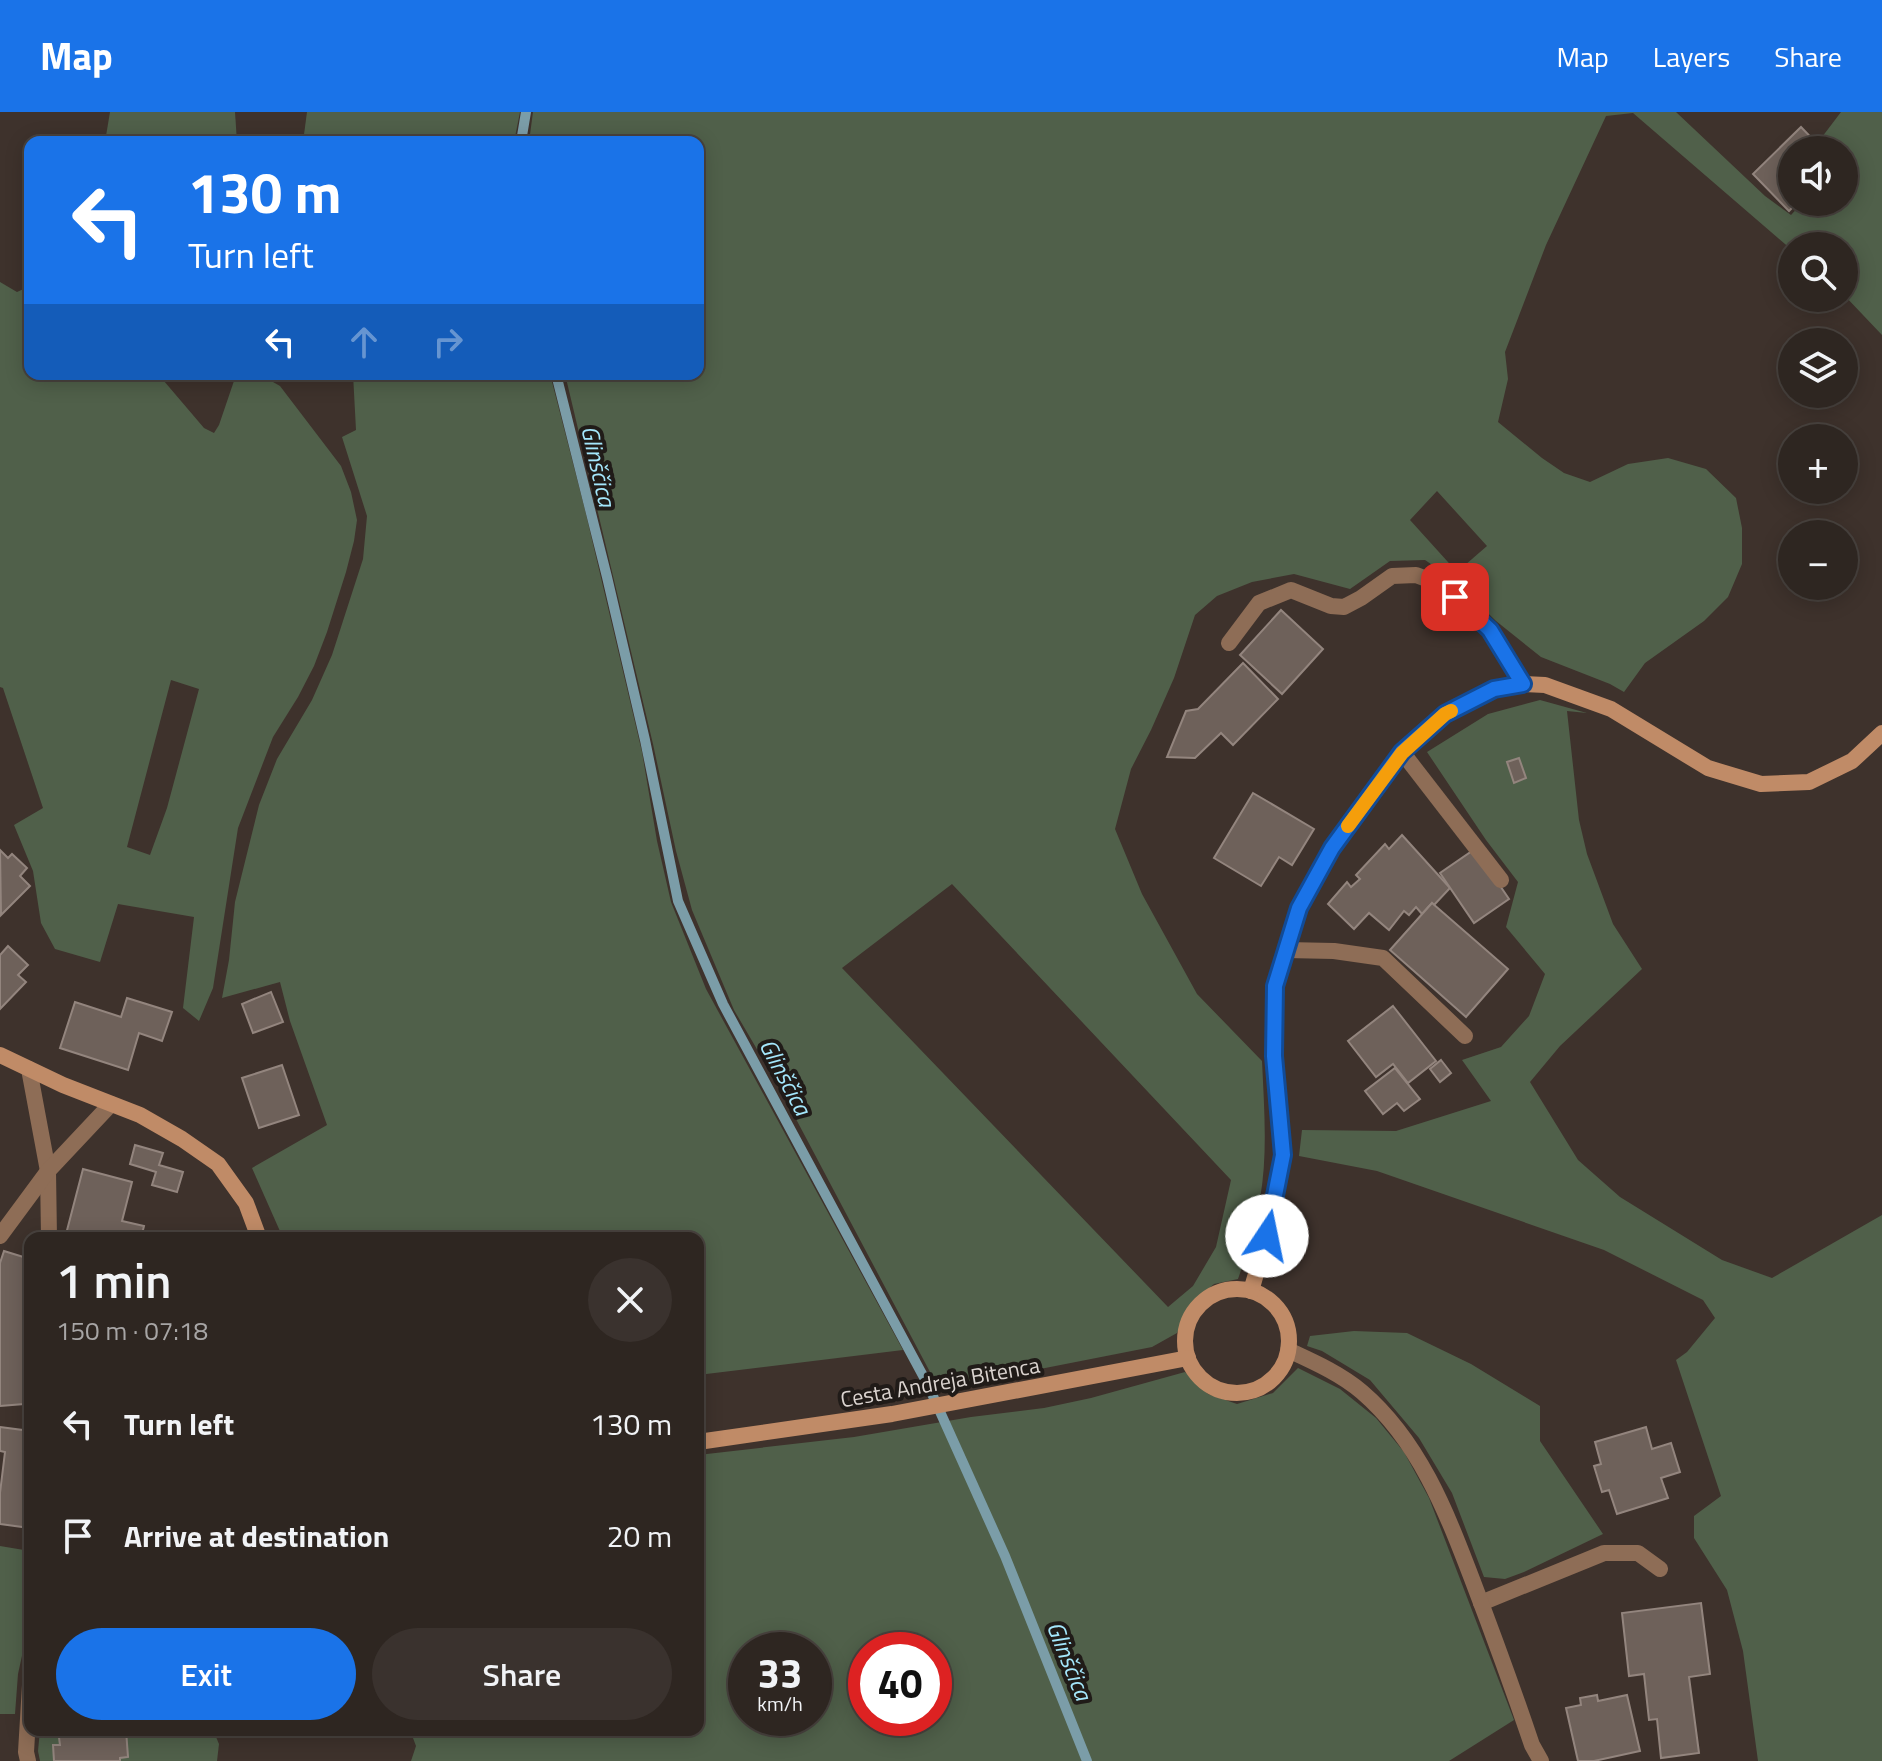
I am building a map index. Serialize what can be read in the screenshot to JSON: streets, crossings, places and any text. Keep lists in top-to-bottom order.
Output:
{
  "streets": {
    "street": ["Cesta Andreja Bitenca"]
  },
  "water": ["Glinščica"],
  "page": {
    "header": "Map",
    "nav": ["Map", "Layers", "Share"],
    "map_buttons": ["+", "−"],
    "turn": ["130 m", "Turn left"],
    "heading": ["1 min", "150 m · 07:18"],
    "list": [
      {
        "name": "Turn left",
        "value": "130 m"
      },
      {
        "name": "Arrive at destination",
        "value": "20 m"
      }
    ],
    "buttons": ["Exit", "Share"],
    "speed": "33 km/h",
    "limit": "40"
  }
}
